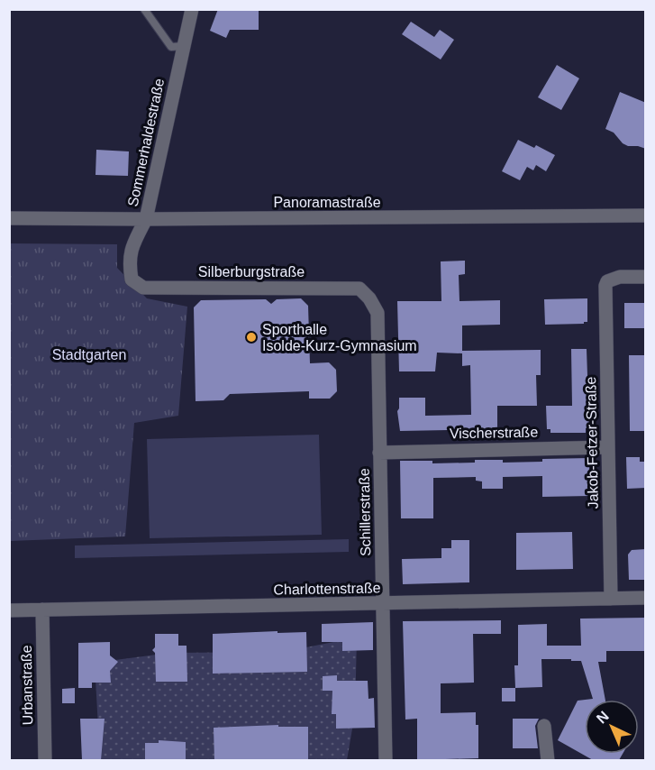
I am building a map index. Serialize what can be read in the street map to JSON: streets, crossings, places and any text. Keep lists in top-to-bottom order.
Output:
{
  "streets": {
    "street": [
      "Sommerhaldestraße",
      "Panoramastraße",
      "Silberburgstraße",
      "Vischerstraße",
      "Jakob-Fetzer-Straße",
      "Schillerstraße",
      "Charlottenstraße",
      "Urbanstraße"
    ]
  },
  "crossings": [
    ["Sommerhaldestraße", "Panoramastraße"],
    ["Sommerhaldestraße", "Silberburgstraße"],
    ["Silberburgstraße", "Schillerstraße"],
    ["Vischerstraße", "Jakob-Fetzer-Straße"],
    ["Vischerstraße", "Schillerstraße"],
    ["Jakob-Fetzer-Straße", "Charlottenstraße"],
    ["Schillerstraße", "Charlottenstraße"],
    ["Charlottenstraße", "Urbanstraße"]
  ],
  "parks": ["Stadtgarten"],
  "places": ["Sporthalle Isolde-Kurz-Gymnasium"],
  "north": "top left"
}
